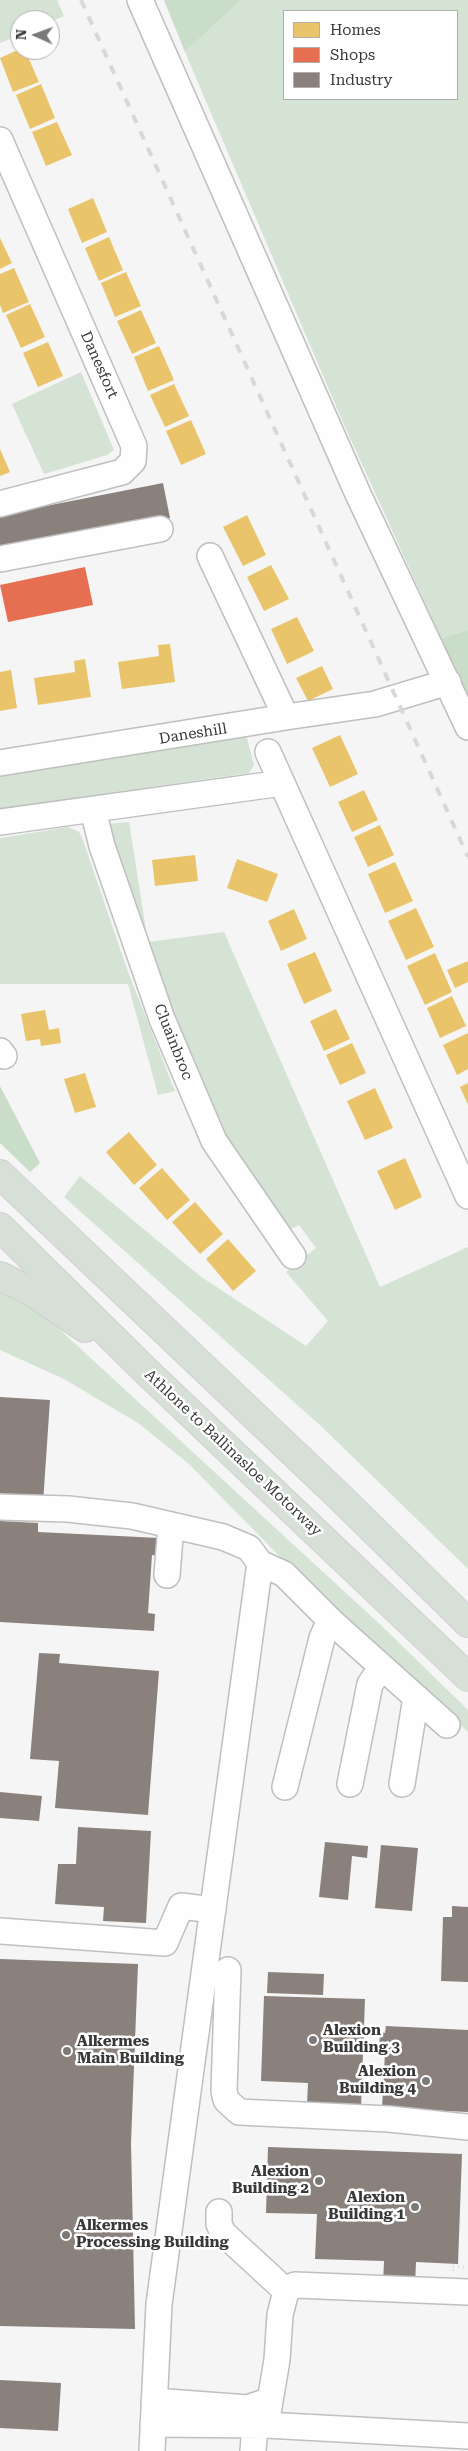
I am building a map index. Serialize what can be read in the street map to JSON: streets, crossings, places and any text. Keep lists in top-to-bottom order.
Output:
{
  "streets": {
    "highway": ["Athlone to Ballinasloe Motorway"],
    "street": ["Danesfort", "Daneshill", "Cluainbroc"]
  },
  "places": [
    "Alexion Building 3",
    "Alkermes Main Building",
    "Alexion Building 4",
    "Alexion Building 2",
    "Alexion Building 1",
    "Alkermes Processing Building"
  ],
  "legend": ["Homes", "Shops", "Industry"],
  "north": "left"
}
